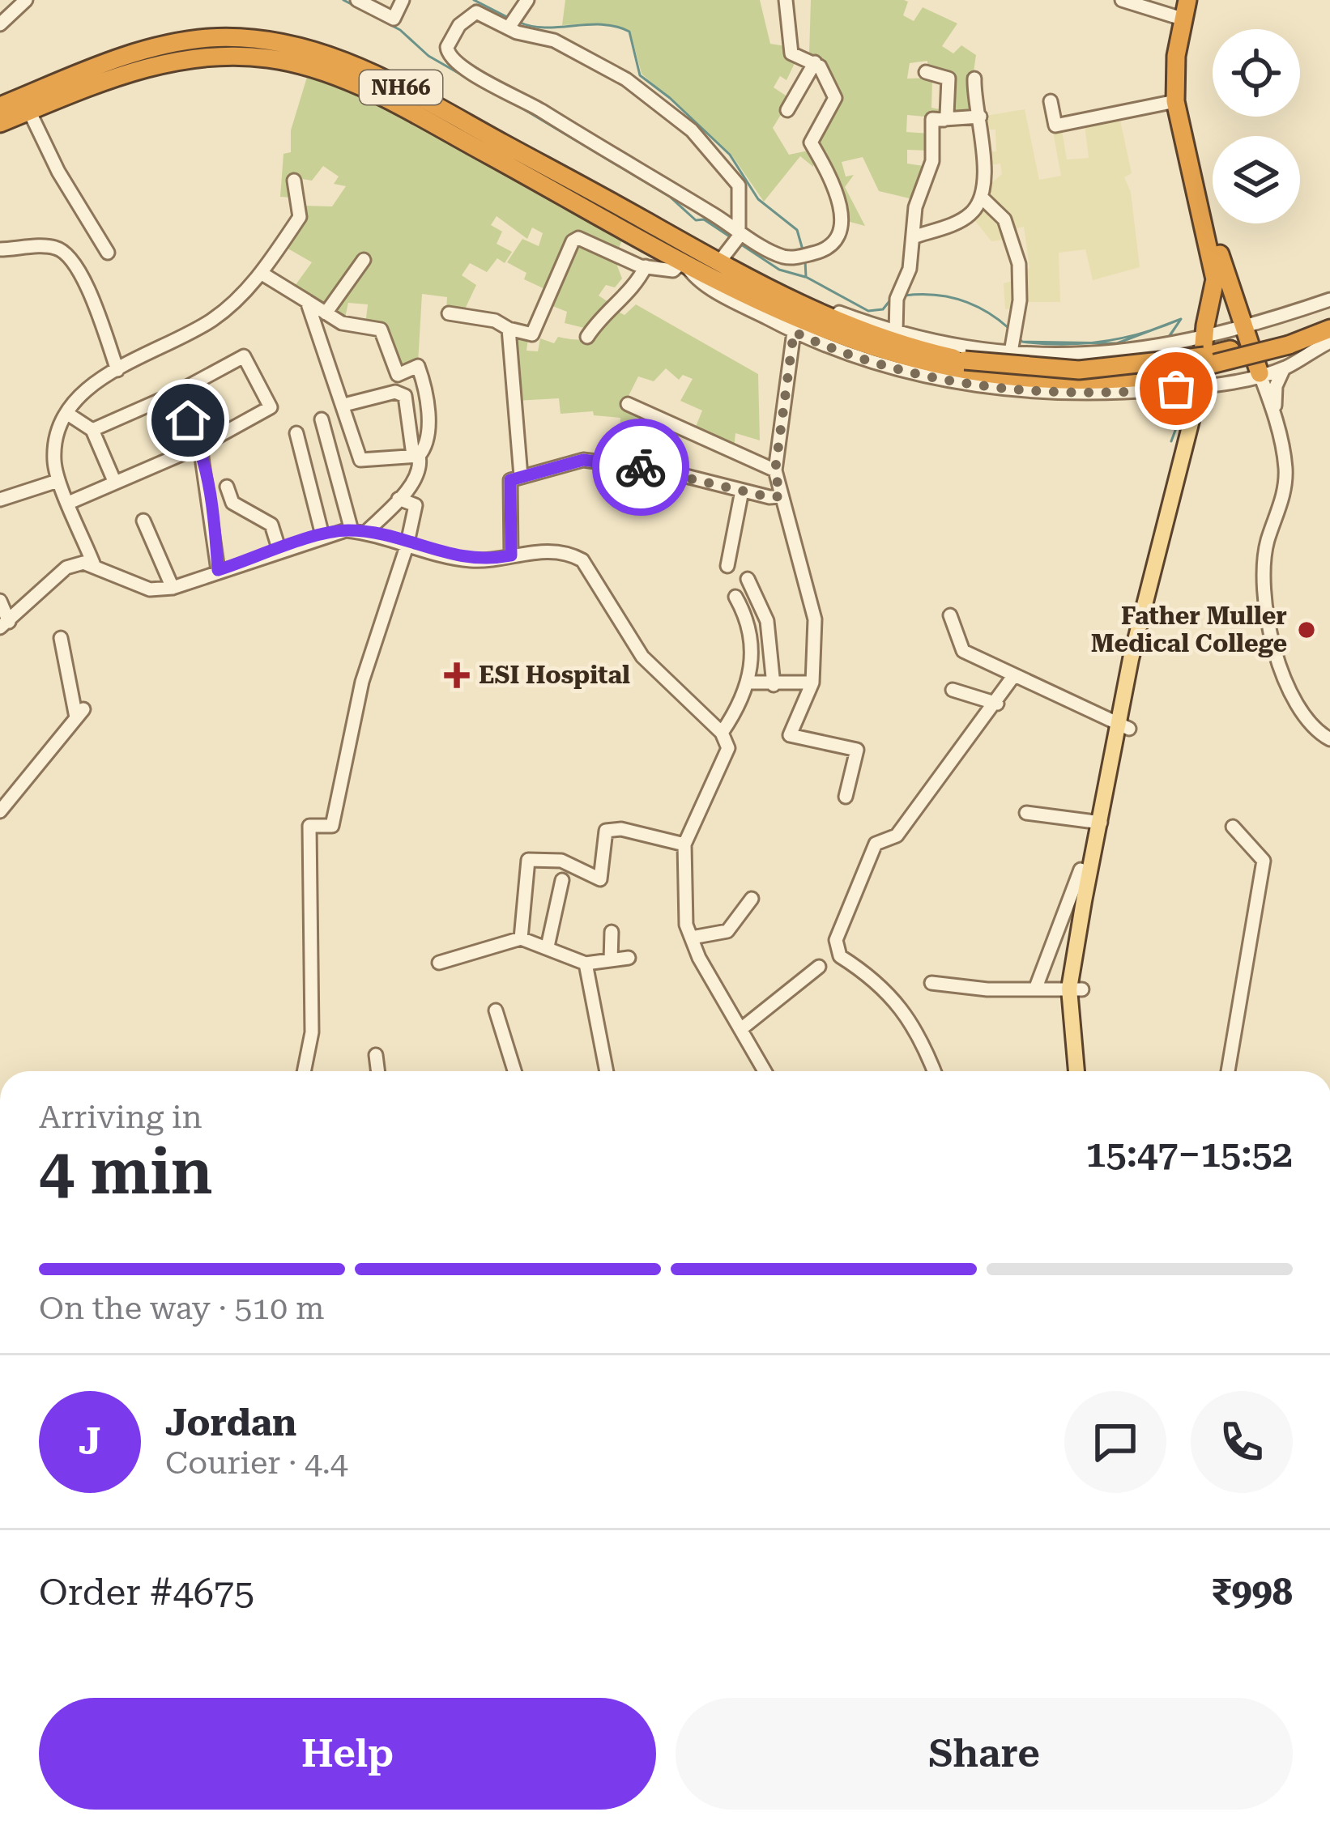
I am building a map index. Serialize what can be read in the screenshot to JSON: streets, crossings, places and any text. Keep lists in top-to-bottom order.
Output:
{
  "streets": {
    "highway": ["NH66"]
  },
  "places": {
    "other": ["Father Muller Medical College"],
    "health": ["ESI Hospital"]
  },
  "page": {
    "heading": ["4 min", "Arriving in", "15:47–15:52"],
    "panel": [
      "Jordan",
      "Courier · 4.4",
      "Order #4675",
      "₹998"
    ],
    "bar": "On the way · 510 m",
    "round": "J",
    "buttons": ["Help", "Share"]
  }
}
